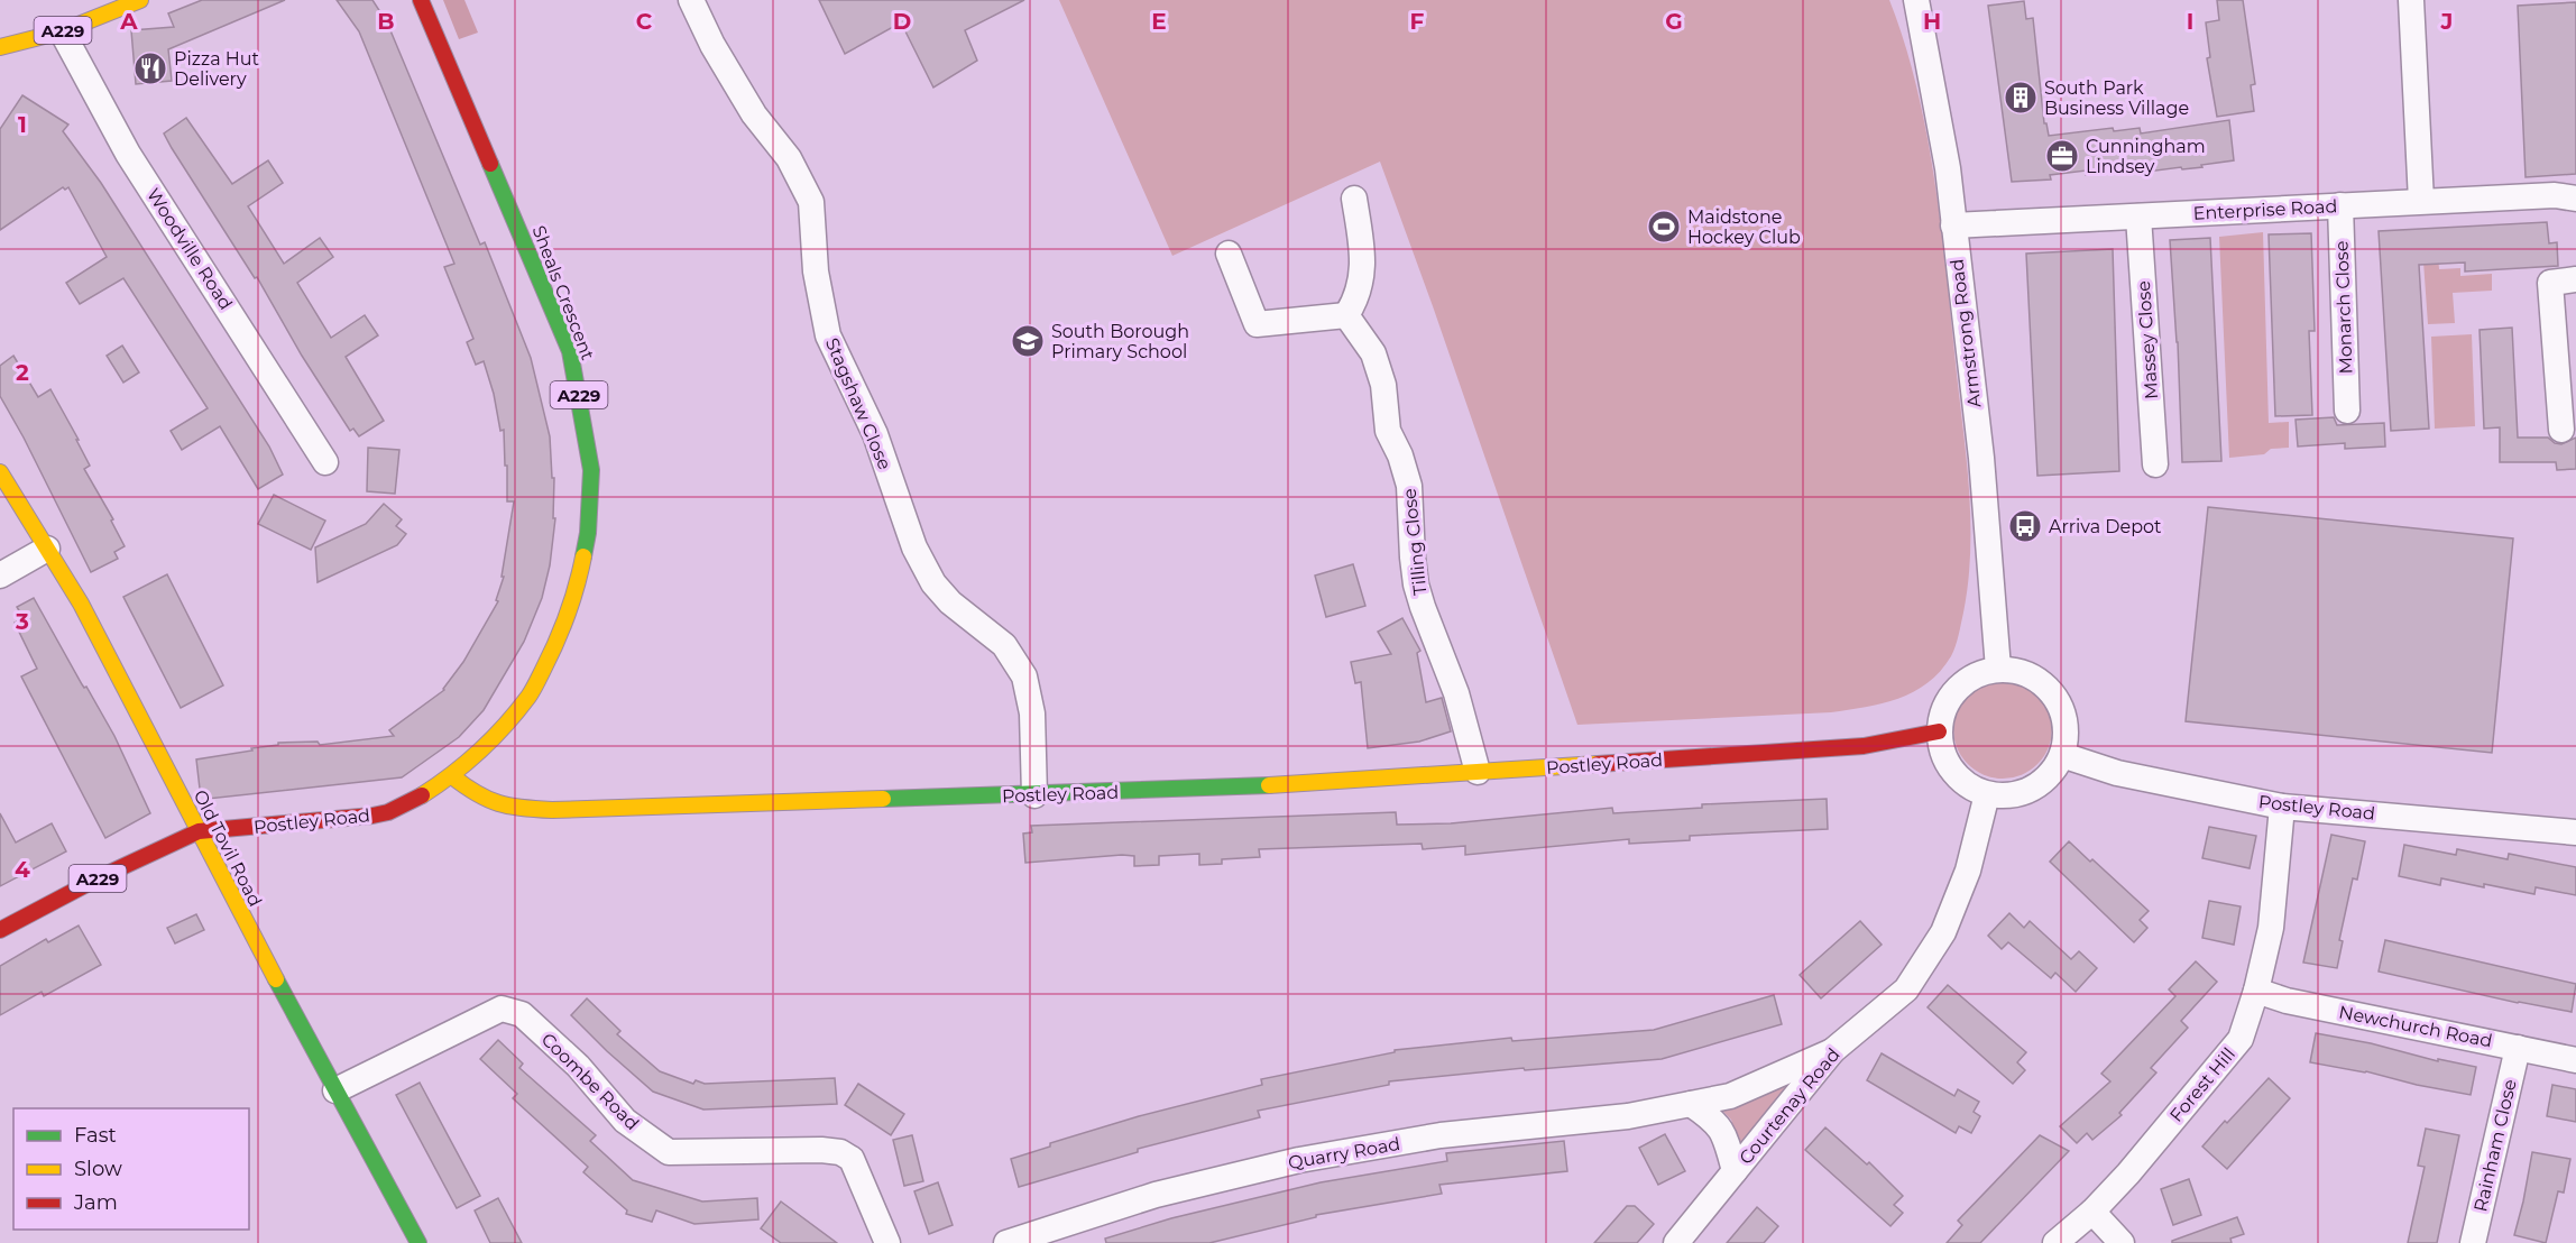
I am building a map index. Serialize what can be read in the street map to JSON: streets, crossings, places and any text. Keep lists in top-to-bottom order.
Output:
{
  "streets": {
    "main road": [
      "A229",
      "Sheals Crescent",
      "Postley Road",
      "Old Tovil Road"
    ],
    "street": [
      "Enterprise Road",
      "Woodville Road",
      "Monarch Close",
      "Armstrong Road",
      "Massey Close",
      "Stagshaw Close",
      "Tilling Close",
      "Newchurch Road",
      "Coombe Road",
      "Forest Hill",
      "Courtenay Road",
      "Rainham Close",
      "Quarry Road"
    ]
  },
  "crossings": [
    ["A229", "Woodville Road"],
    ["A229", "Postley Road"],
    ["A229", "Old Tovil Road"],
    ["Enterprise Road", "Monarch Close"],
    ["Enterprise Road", "Armstrong Road"],
    ["Enterprise Road", "Massey Close"],
    ["Sheals Crescent", "Postley Road"],
    ["Armstrong Road", "Postley Road"],
    ["Armstrong Road", "Courtenay Road"],
    ["Stagshaw Close", "Postley Road"],
    ["Tilling Close", "Postley Road"],
    ["Postley Road", "Old Tovil Road"],
    ["Postley Road", "Forest Hill"],
    ["Postley Road", "Courtenay Road"],
    ["Old Tovil Road", "Coombe Road"],
    ["Newchurch Road", "Forest Hill"],
    ["Newchurch Road", "Rainham Close"],
    ["Courtenay Road", "Quarry Road"]
  ],
  "places": {
    "restaurant": ["Pizza Hut Delivery"],
    "building": ["South Park Business Village"],
    "office": ["Cunningham Lindsey"],
    "sports": ["Maidstone Hockey Club"],
    "school or university": ["South Borough Primary School"],
    "bus stop": ["Arriva Depot"]
  },
  "legend": ["Fast", "Slow", "Jam"],
  "grid": {
    "columns": [
      "A",
      "B",
      "C",
      "D",
      "E",
      "F",
      "G",
      "H",
      "I",
      "J"
    ],
    "rows": [
      "1",
      "2",
      "3",
      "4"
    ]
  }
}
